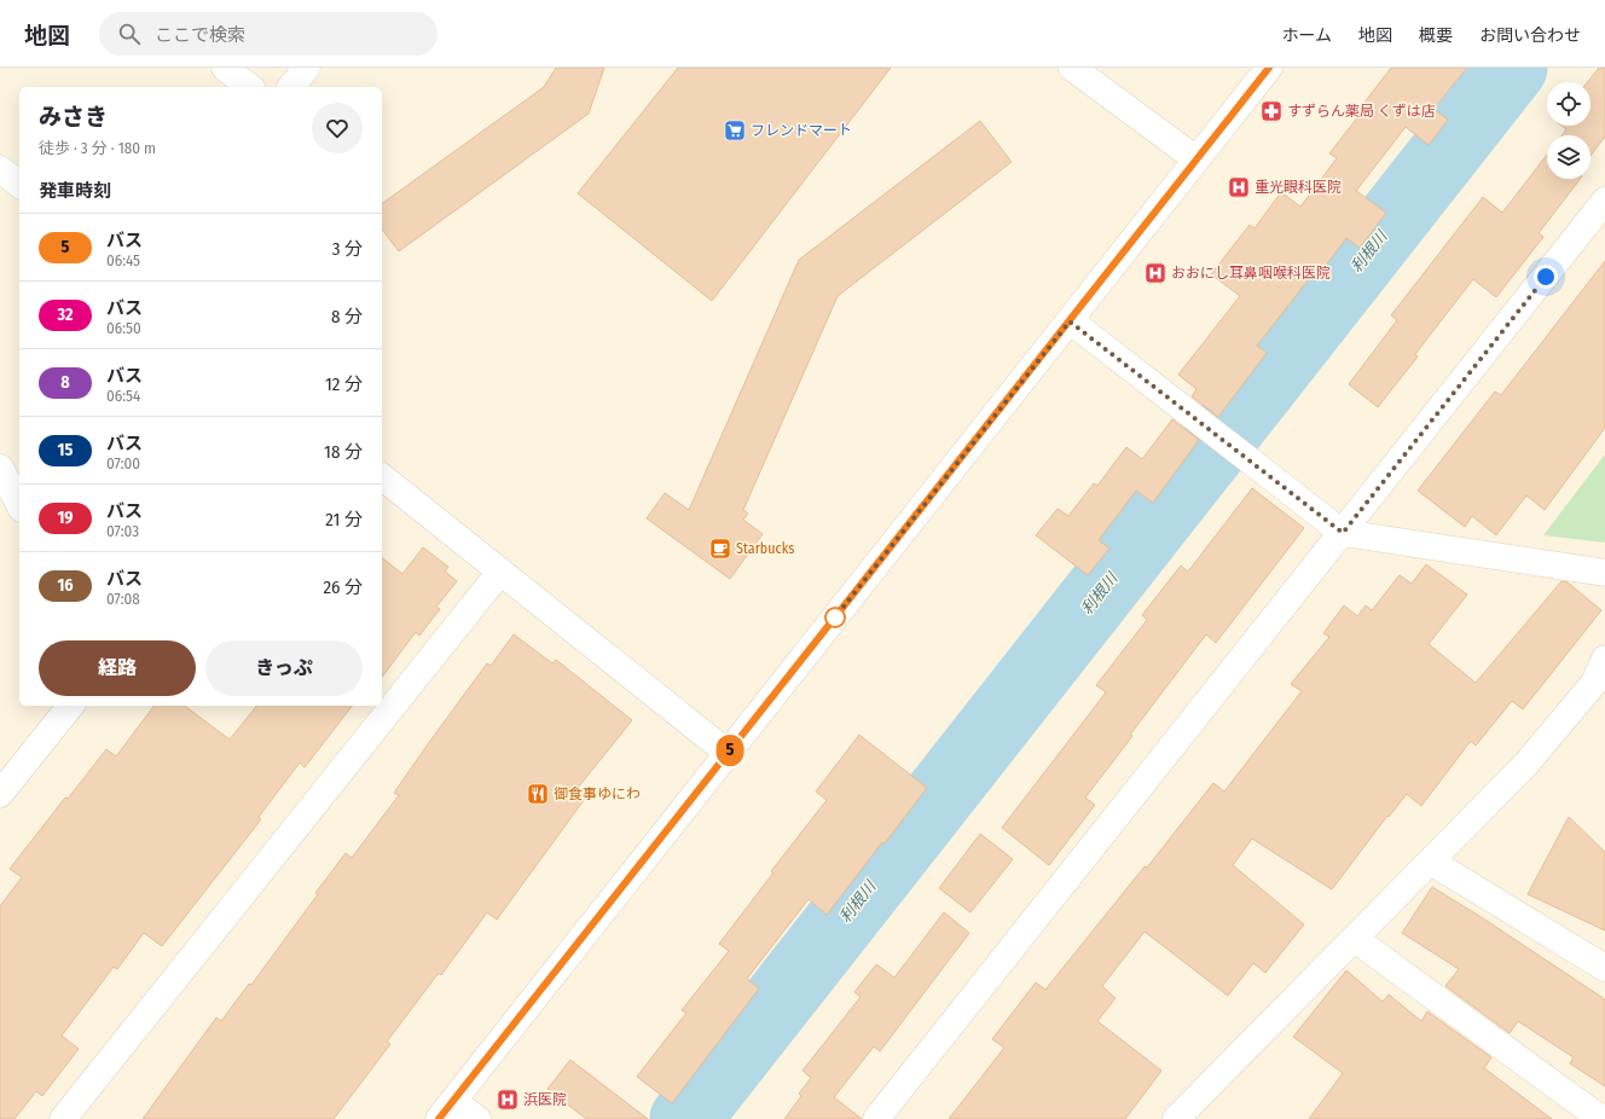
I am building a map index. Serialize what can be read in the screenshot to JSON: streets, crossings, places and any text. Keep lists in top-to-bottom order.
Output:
{
  "water": ["利根川"],
  "places": {
    "pharmacy": ["すずらん薬局 くずは店"],
    "supermarket": ["フレンドマート"],
    "hospital": ["重光眼科医院", "おおにし耳鼻咽喉科医院", "浜医院"],
    "cafe": ["Starbucks"],
    "restaurant": ["御食事ゆにわ"]
  },
  "lines": ["bus line 5"],
  "page": {
    "header": "地図",
    "search": "ここで検索",
    "nav": [
      "ホーム",
      "地図",
      "概要",
      "お問い合わせ"
    ],
    "on_map": "5",
    "heading": [
      ["みさき", "徒歩 · 3 分 · 180 m"],
      "発車時刻"
    ],
    "list": [
      {
        "mark": "5",
        "name": "バス",
        "note": "06:45",
        "value": "3 分"
      },
      {
        "mark": "32",
        "name": "バス",
        "note": "06:50",
        "value": "8 分"
      },
      {
        "mark": "8",
        "name": "バス",
        "note": "06:54",
        "value": "12 分"
      },
      {
        "mark": "15",
        "name": "バス",
        "note": "07:00",
        "value": "18 分"
      },
      {
        "mark": "19",
        "name": "バス",
        "note": "07:03",
        "value": "21 分"
      },
      {
        "mark": "16",
        "name": "バス",
        "note": "07:08",
        "value": "26 分"
      }
    ],
    "buttons": ["経路", "きっぷ"]
  }
}
